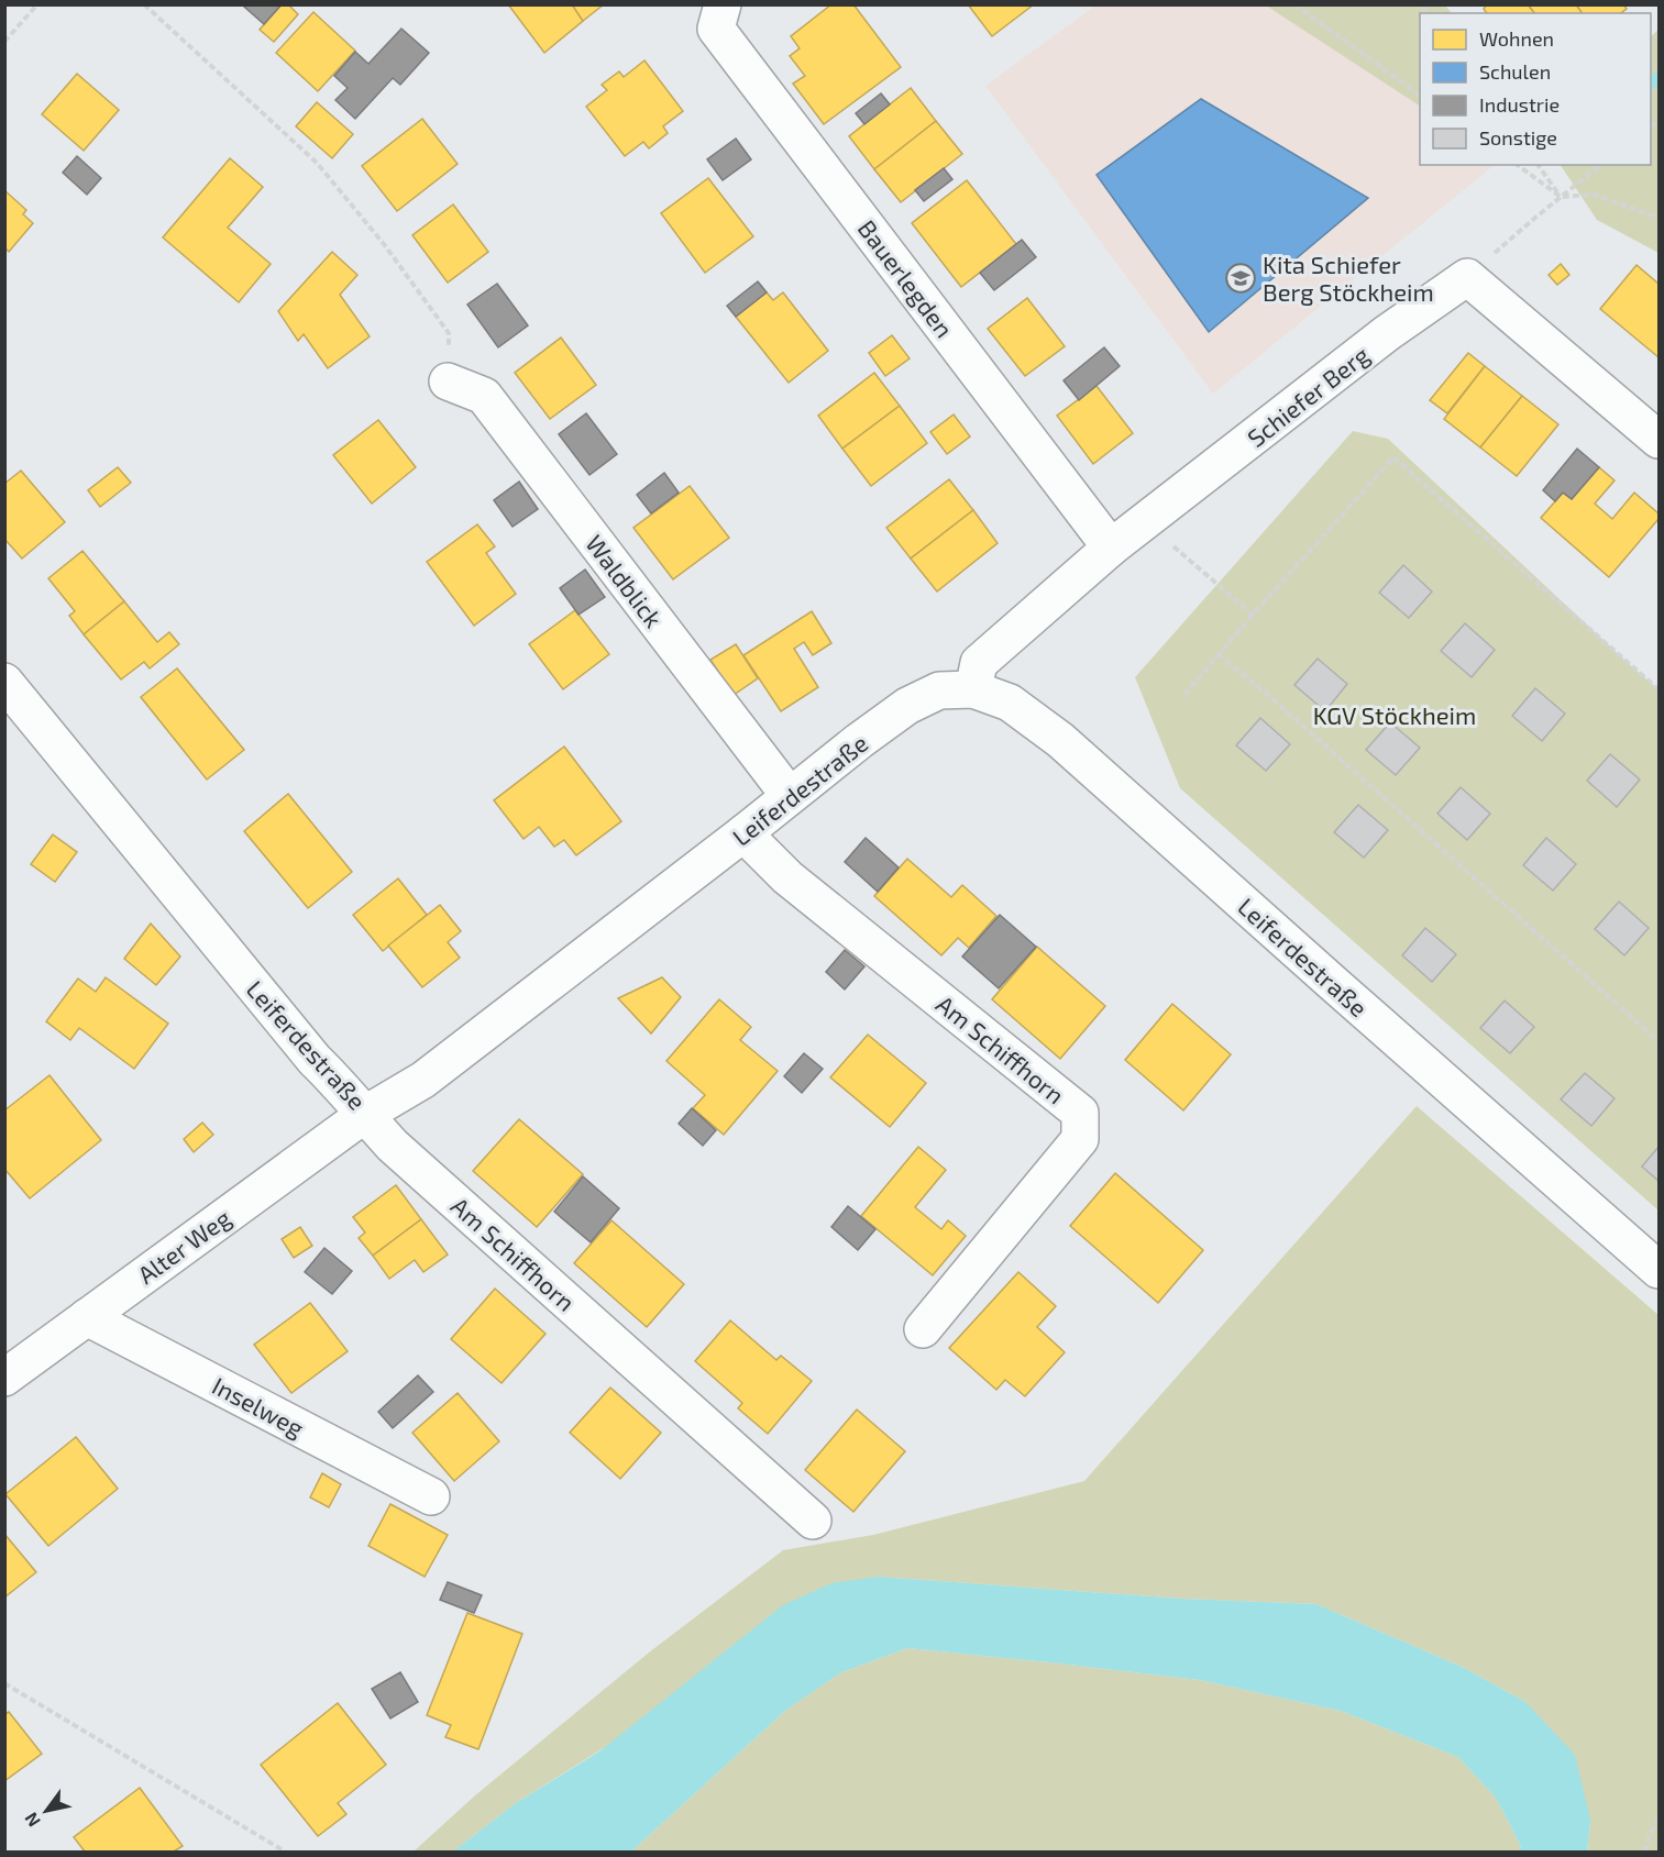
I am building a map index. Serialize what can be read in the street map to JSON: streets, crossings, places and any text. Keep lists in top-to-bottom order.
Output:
{
  "streets": {
    "street": [
      "Bauerlegden",
      "Schiefer Berg",
      "Waldblick",
      "Leiferdestraße",
      "Am Schiffhorn",
      "Alter Weg",
      "Inselweg"
    ]
  },
  "crossings": [
    ["Bauerlegden", "Schiefer Berg"],
    ["Schiefer Berg", "Leiferdestraße"],
    ["Waldblick", "Leiferdestraße"],
    ["Leiferdestraße", "Am Schiffhorn"],
    ["Leiferdestraße", "Alter Weg"],
    ["Am Schiffhorn", "Alter Weg"],
    ["Alter Weg", "Inselweg"]
  ],
  "parks": ["KGV Stöckheim"],
  "places": {
    "school or university": ["Kita Schiefer Berg Stöckheim"]
  },
  "legend": [
    "Wohnen",
    "Schulen",
    "Industrie",
    "Sonstige"
  ],
  "north": "bottom left"
}
